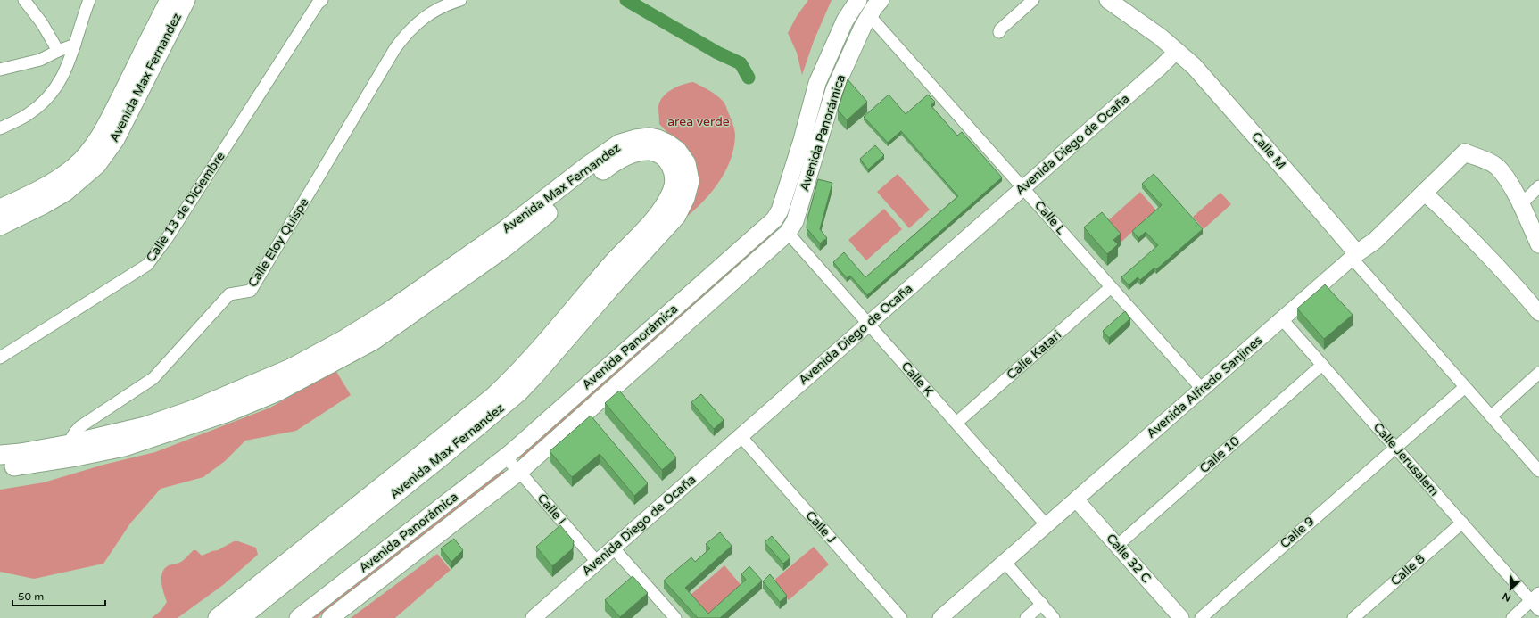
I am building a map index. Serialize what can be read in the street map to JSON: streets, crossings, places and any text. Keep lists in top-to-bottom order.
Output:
{
  "streets": {
    "main road": [
      "Avenida Max Fernandez",
      "Avenida Panorámica",
      "Calle M",
      "Avenida Alfredo Sanjines"
    ],
    "street": [
      "Avenida Diego de Ocaña",
      "Calle 13 de Diciembre",
      "Calle L",
      "Calle Eloy Quispe",
      "Calle Katari",
      "Calle K",
      "Calle 10",
      "Calle Jerusalem",
      "Calle I",
      "Calle J",
      "Calle 9",
      "Calle 32 C",
      "Calle 8"
    ]
  },
  "crossings": [
    ["Avenida Max Fernandez", "Calle Eloy Quispe"],
    ["Avenida Panorámica", "Calle L"],
    ["Avenida Panorámica", "Calle K"],
    ["Avenida Panorámica", "Calle I"],
    ["Avenida Diego de Ocaña", "Calle M"],
    ["Avenida Diego de Ocaña", "Calle L"],
    ["Avenida Diego de Ocaña", "Calle K"],
    ["Avenida Diego de Ocaña", "Calle I"],
    ["Avenida Diego de Ocaña", "Calle J"],
    ["Calle M", "Avenida Alfredo Sanjines"],
    ["Calle L", "Calle Katari"],
    ["Calle L", "Avenida Alfredo Sanjines"],
    ["Calle Katari", "Calle K"],
    ["Calle K", "Avenida Alfredo Sanjines"],
    ["Avenida Alfredo Sanjines", "Calle Jerusalem"],
    ["Avenida Alfredo Sanjines", "Calle 32 C"],
    ["Calle 10", "Calle Jerusalem"],
    ["Calle 10", "Calle 32 C"],
    ["Calle Jerusalem", "Calle 9"],
    ["Calle Jerusalem", "Calle 8"]
  ],
  "parks": ["area verde"],
  "scale_bar": "50 m",
  "north": "bottom left"
}
